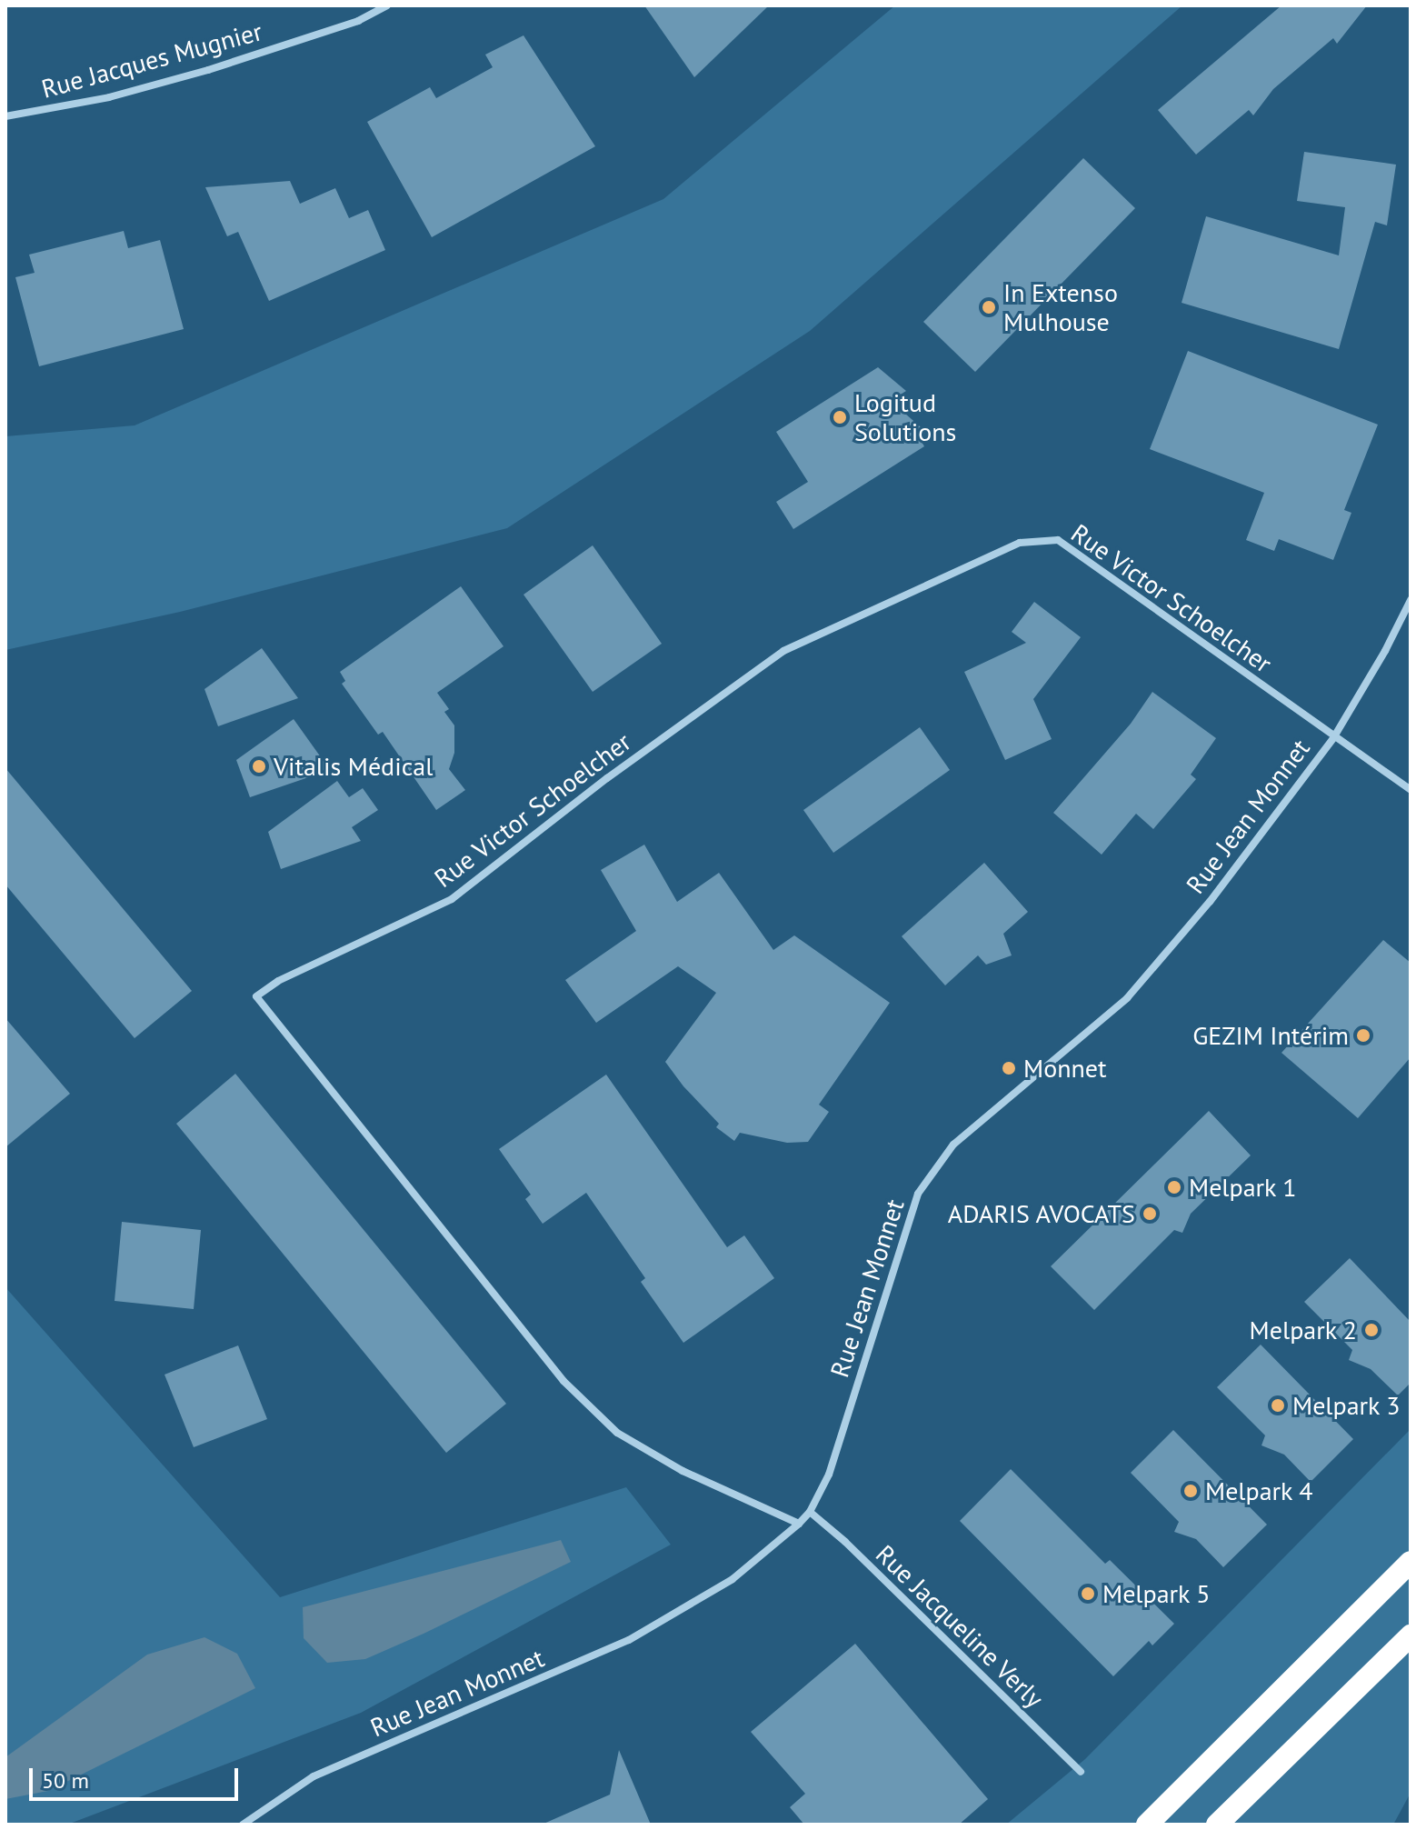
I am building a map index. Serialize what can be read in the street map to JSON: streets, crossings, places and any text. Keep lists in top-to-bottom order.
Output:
{
  "streets": {
    "street": [
      "Rue Jacques Mugnier",
      "Rue Victor Schoelcher",
      "Rue Jean Monnet",
      "Rue Jacqueline Verly"
    ]
  },
  "crossings": [
    ["Rue Victor Schoelcher", "Rue Jean Monnet"],
    ["Rue Jean Monnet", "Rue Jacqueline Verly"]
  ],
  "places": [
    "In Extenso Mulhouse",
    "Logitud Solutions",
    "Vitalis Médical",
    "GEZIM Intérim",
    "Monnet",
    "Melpark 1",
    "ADARIS AVOCATS",
    "Melpark 2",
    "Melpark 3",
    "Melpark 4",
    "Melpark 5"
  ],
  "scale_bar": "50 m"
}
